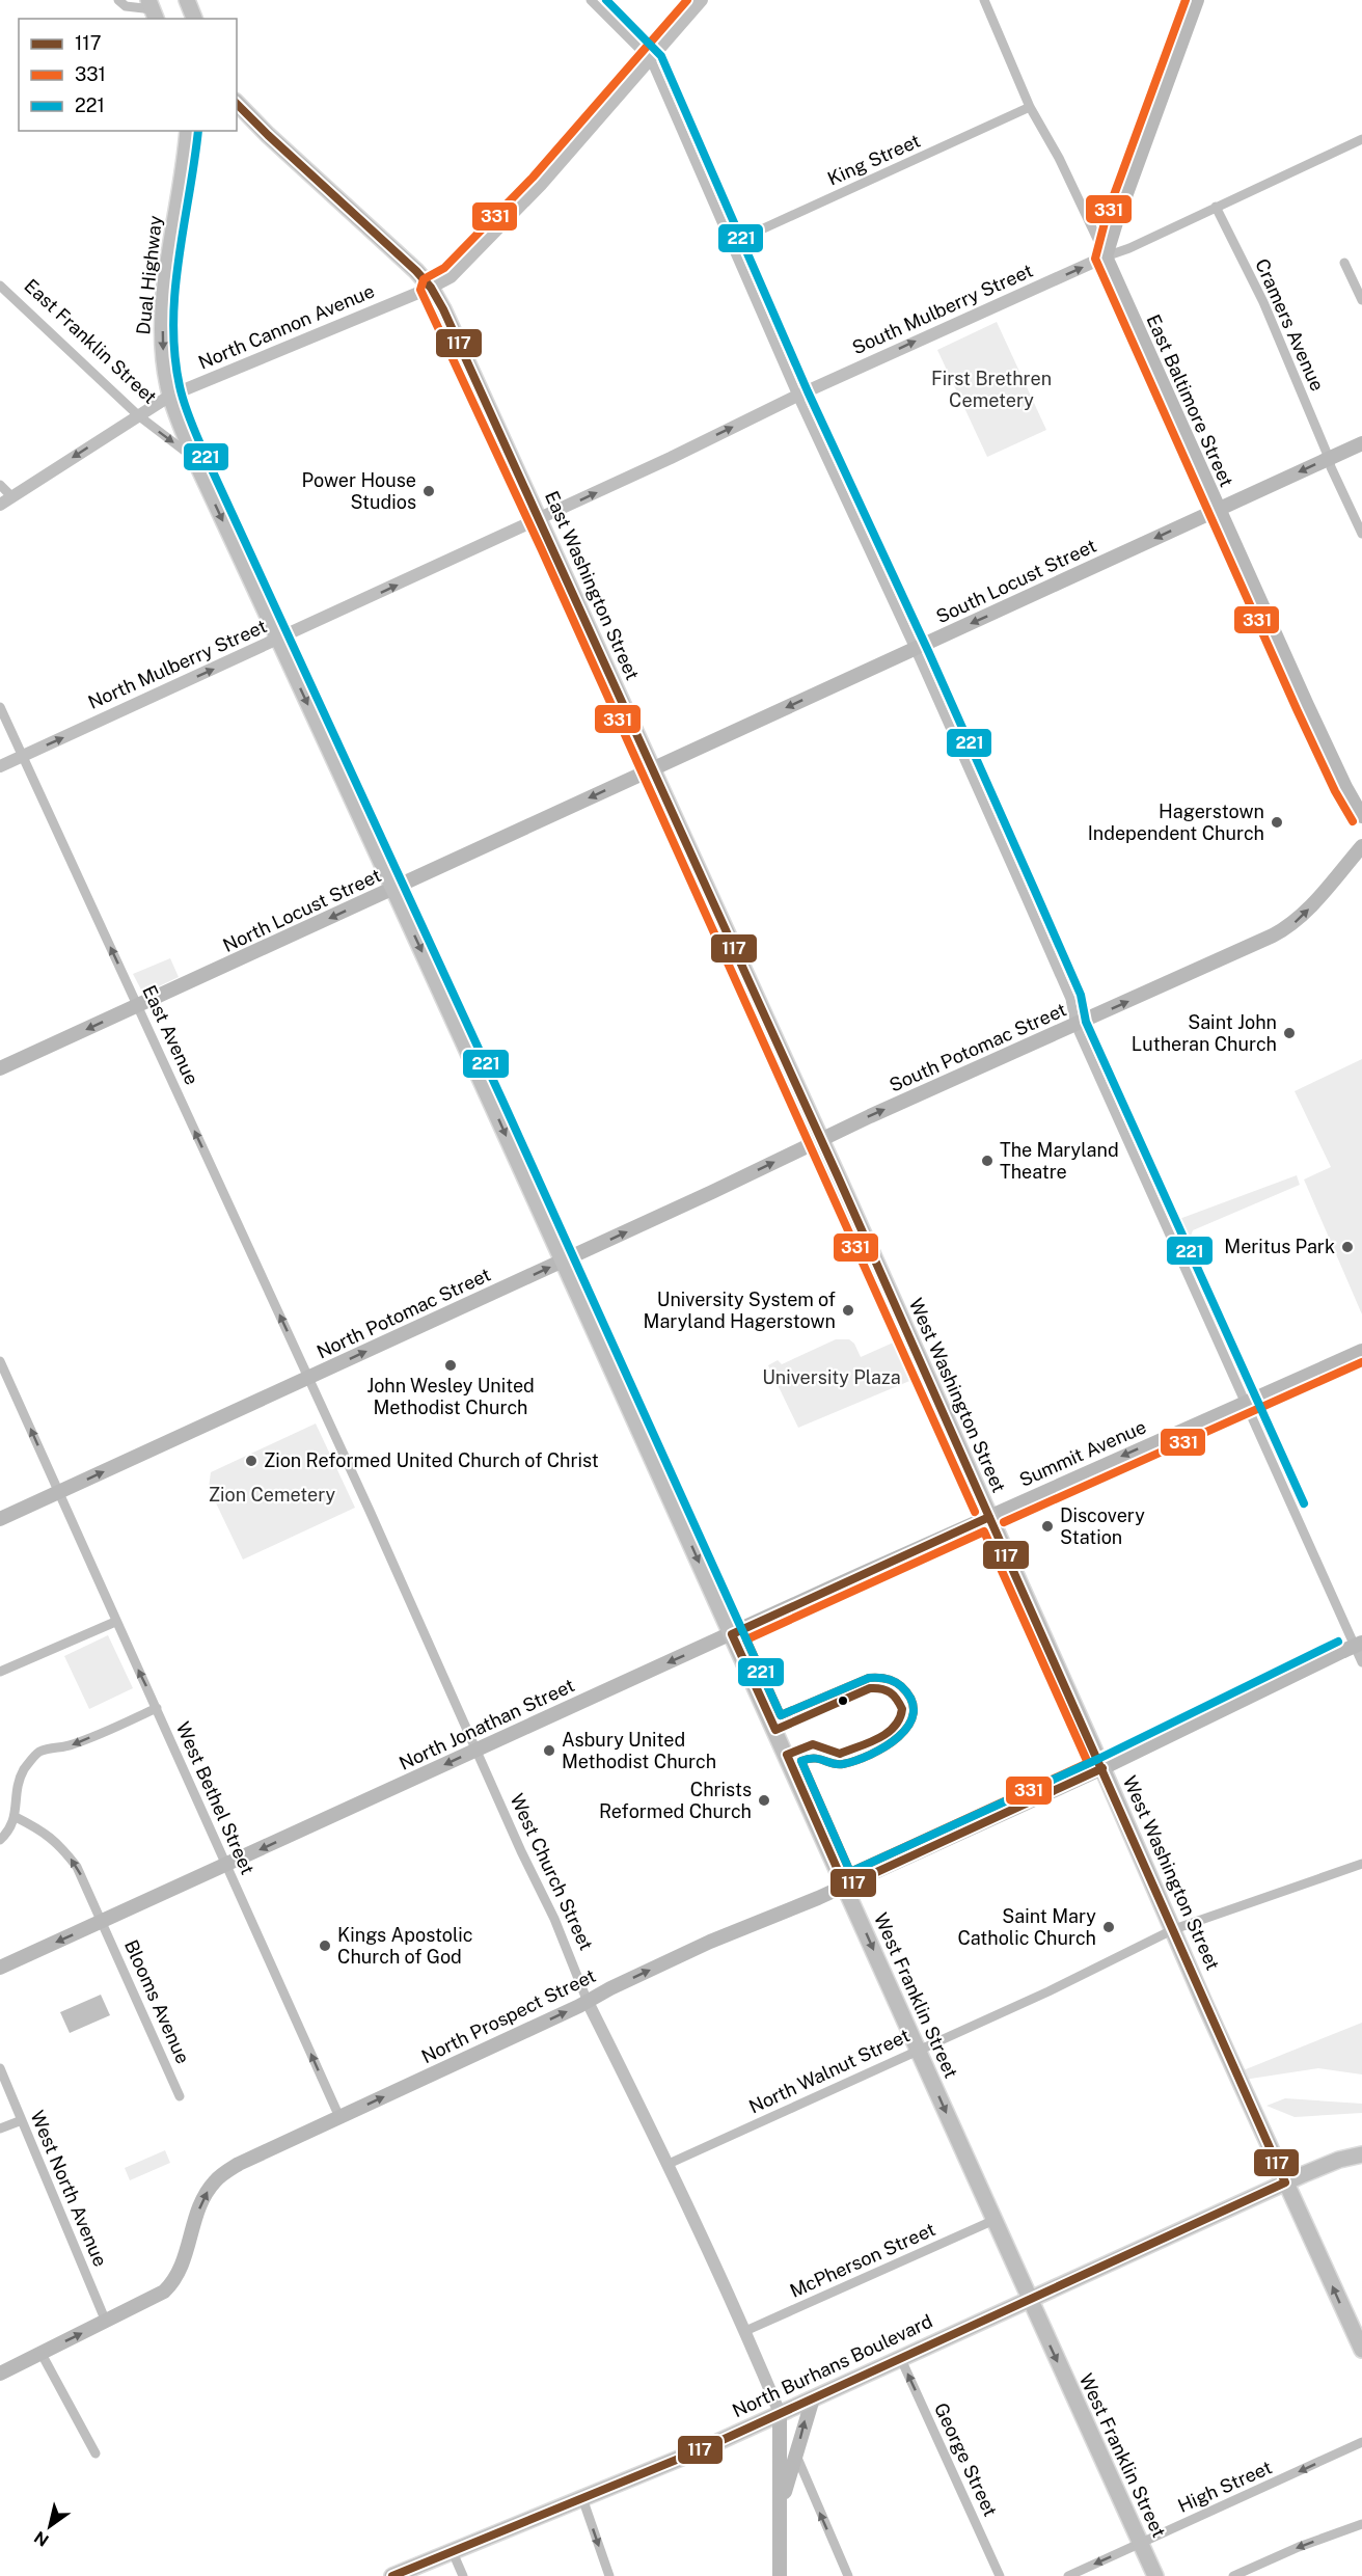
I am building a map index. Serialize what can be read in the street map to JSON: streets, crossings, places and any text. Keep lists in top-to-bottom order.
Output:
{
  "streets": {
    "main road": [
      "Dual Highway",
      "East Franklin Street",
      "East Baltimore Street",
      "South Locust Street",
      "East Washington Street",
      "North Locust Street",
      "South Potomac Street",
      "North Potomac Street",
      "West Washington Street",
      "Summit Avenue",
      "North Jonathan Street",
      "West Franklin Street",
      "North Prospect Street",
      "North Burhans Boulevard"
    ],
    "street": [
      "King Street",
      "South Mulberry Street",
      "Cramers Avenue",
      "North Cannon Avenue",
      "North Mulberry Street",
      "East Avenue",
      "West Bethel Street",
      "West Church Street",
      "Blooms Avenue",
      "North Walnut Street",
      "West North Avenue",
      "McPherson Street",
      "George Street",
      "High Street"
    ]
  },
  "crossings": [
    ["King Street", "East Baltimore Street"],
    ["Dual Highway", "North Cannon Avenue"],
    ["Dual Highway", "East Franklin Street"],
    ["South Mulberry Street", "Cramers Avenue"],
    ["South Mulberry Street", "East Baltimore Street"],
    ["South Mulberry Street", "East Washington Street"],
    ["South Mulberry Street", "North Mulberry Street"],
    ["Cramers Avenue", "South Locust Street"],
    ["North Cannon Avenue", "East Franklin Street"],
    ["North Cannon Avenue", "East Washington Street"],
    ["East Franklin Street", "North Mulberry Street"],
    ["East Franklin Street", "North Locust Street"],
    ["East Franklin Street", "North Potomac Street"],
    ["East Franklin Street", "West Franklin Street"],
    ["East Baltimore Street", "South Locust Street"],
    ["South Locust Street", "East Washington Street"],
    ["South Locust Street", "North Locust Street"],
    ["East Washington Street", "North Mulberry Street"],
    ["East Washington Street", "North Locust Street"],
    ["East Washington Street", "South Potomac Street"],
    ["East Washington Street", "North Potomac Street"],
    ["East Washington Street", "West Washington Street"],
    ["North Mulberry Street", "East Avenue"],
    ["North Locust Street", "East Avenue"],
    ["East Avenue", "North Potomac Street"],
    ["East Avenue", "West Church Street"],
    ["South Potomac Street", "North Potomac Street"],
    ["South Potomac Street", "West Washington Street"],
    ["North Potomac Street", "West Washington Street"],
    ["North Potomac Street", "West Bethel Street"],
    ["North Potomac Street", "West Church Street"],
    ["North Potomac Street", "West Franklin Street"],
    ["West Washington Street", "Summit Avenue"],
    ["West Washington Street", "North Jonathan Street"],
    ["West Washington Street", "North Prospect Street"],
    ["West Washington Street", "North Walnut Street"],
    ["West Washington Street", "North Burhans Boulevard"],
    ["Summit Avenue", "North Jonathan Street"],
    ["North Jonathan Street", "West Bethel Street"],
    ["North Jonathan Street", "West Church Street"],
    ["North Jonathan Street", "West Franklin Street"],
    ["North Jonathan Street", "Blooms Avenue"],
    ["West Bethel Street", "North Prospect Street"],
    ["West Church Street", "North Prospect Street"],
    ["West Church Street", "North Walnut Street"],
    ["West Church Street", "McPherson Street"],
    ["West Church Street", "North Burhans Boulevard"],
    ["West Franklin Street", "North Prospect Street"],
    ["West Franklin Street", "North Walnut Street"],
    ["West Franklin Street", "McPherson Street"],
    ["West Franklin Street", "North Burhans Boulevard"],
    ["West Franklin Street", "High Street"],
    ["North Prospect Street", "West North Avenue"],
    ["North Burhans Boulevard", "George Street"]
  ],
  "one_way": [
    "Dual Highway",
    "South Mulberry Street",
    "East Franklin Street",
    "South Locust Street",
    "North Mulberry Street",
    "North Locust Street",
    "East Avenue",
    "South Potomac Street",
    "North Potomac Street",
    "Summit Avenue",
    "North Jonathan Street",
    "West Bethel Street",
    "West Franklin Street",
    "Blooms Avenue",
    "North Prospect Street",
    "George Street"
  ],
  "parks": ["First Brethren Cemetery", "University Plaza", "Zion Cemetery"],
  "places": [
    "Power House Studios",
    "Hagerstown Independent Church",
    "Saint John Lutheran Church",
    "The Maryland Theatre",
    "Meritus Park",
    "University System of Maryland Hagerstown",
    "John Wesley United Methodist Church",
    "Zion Reformed United Church of Christ",
    "Discovery Station",
    "Asbury United Methodist Church",
    "Christs Reformed Church",
    "Saint Mary Catholic Church",
    "Kings Apostolic Church of God"
  ],
  "lines": ["transit line 331", "transit line 221", "transit line 117"],
  "legend": ["117", "331", "221"],
  "north": "bottom left"
}
